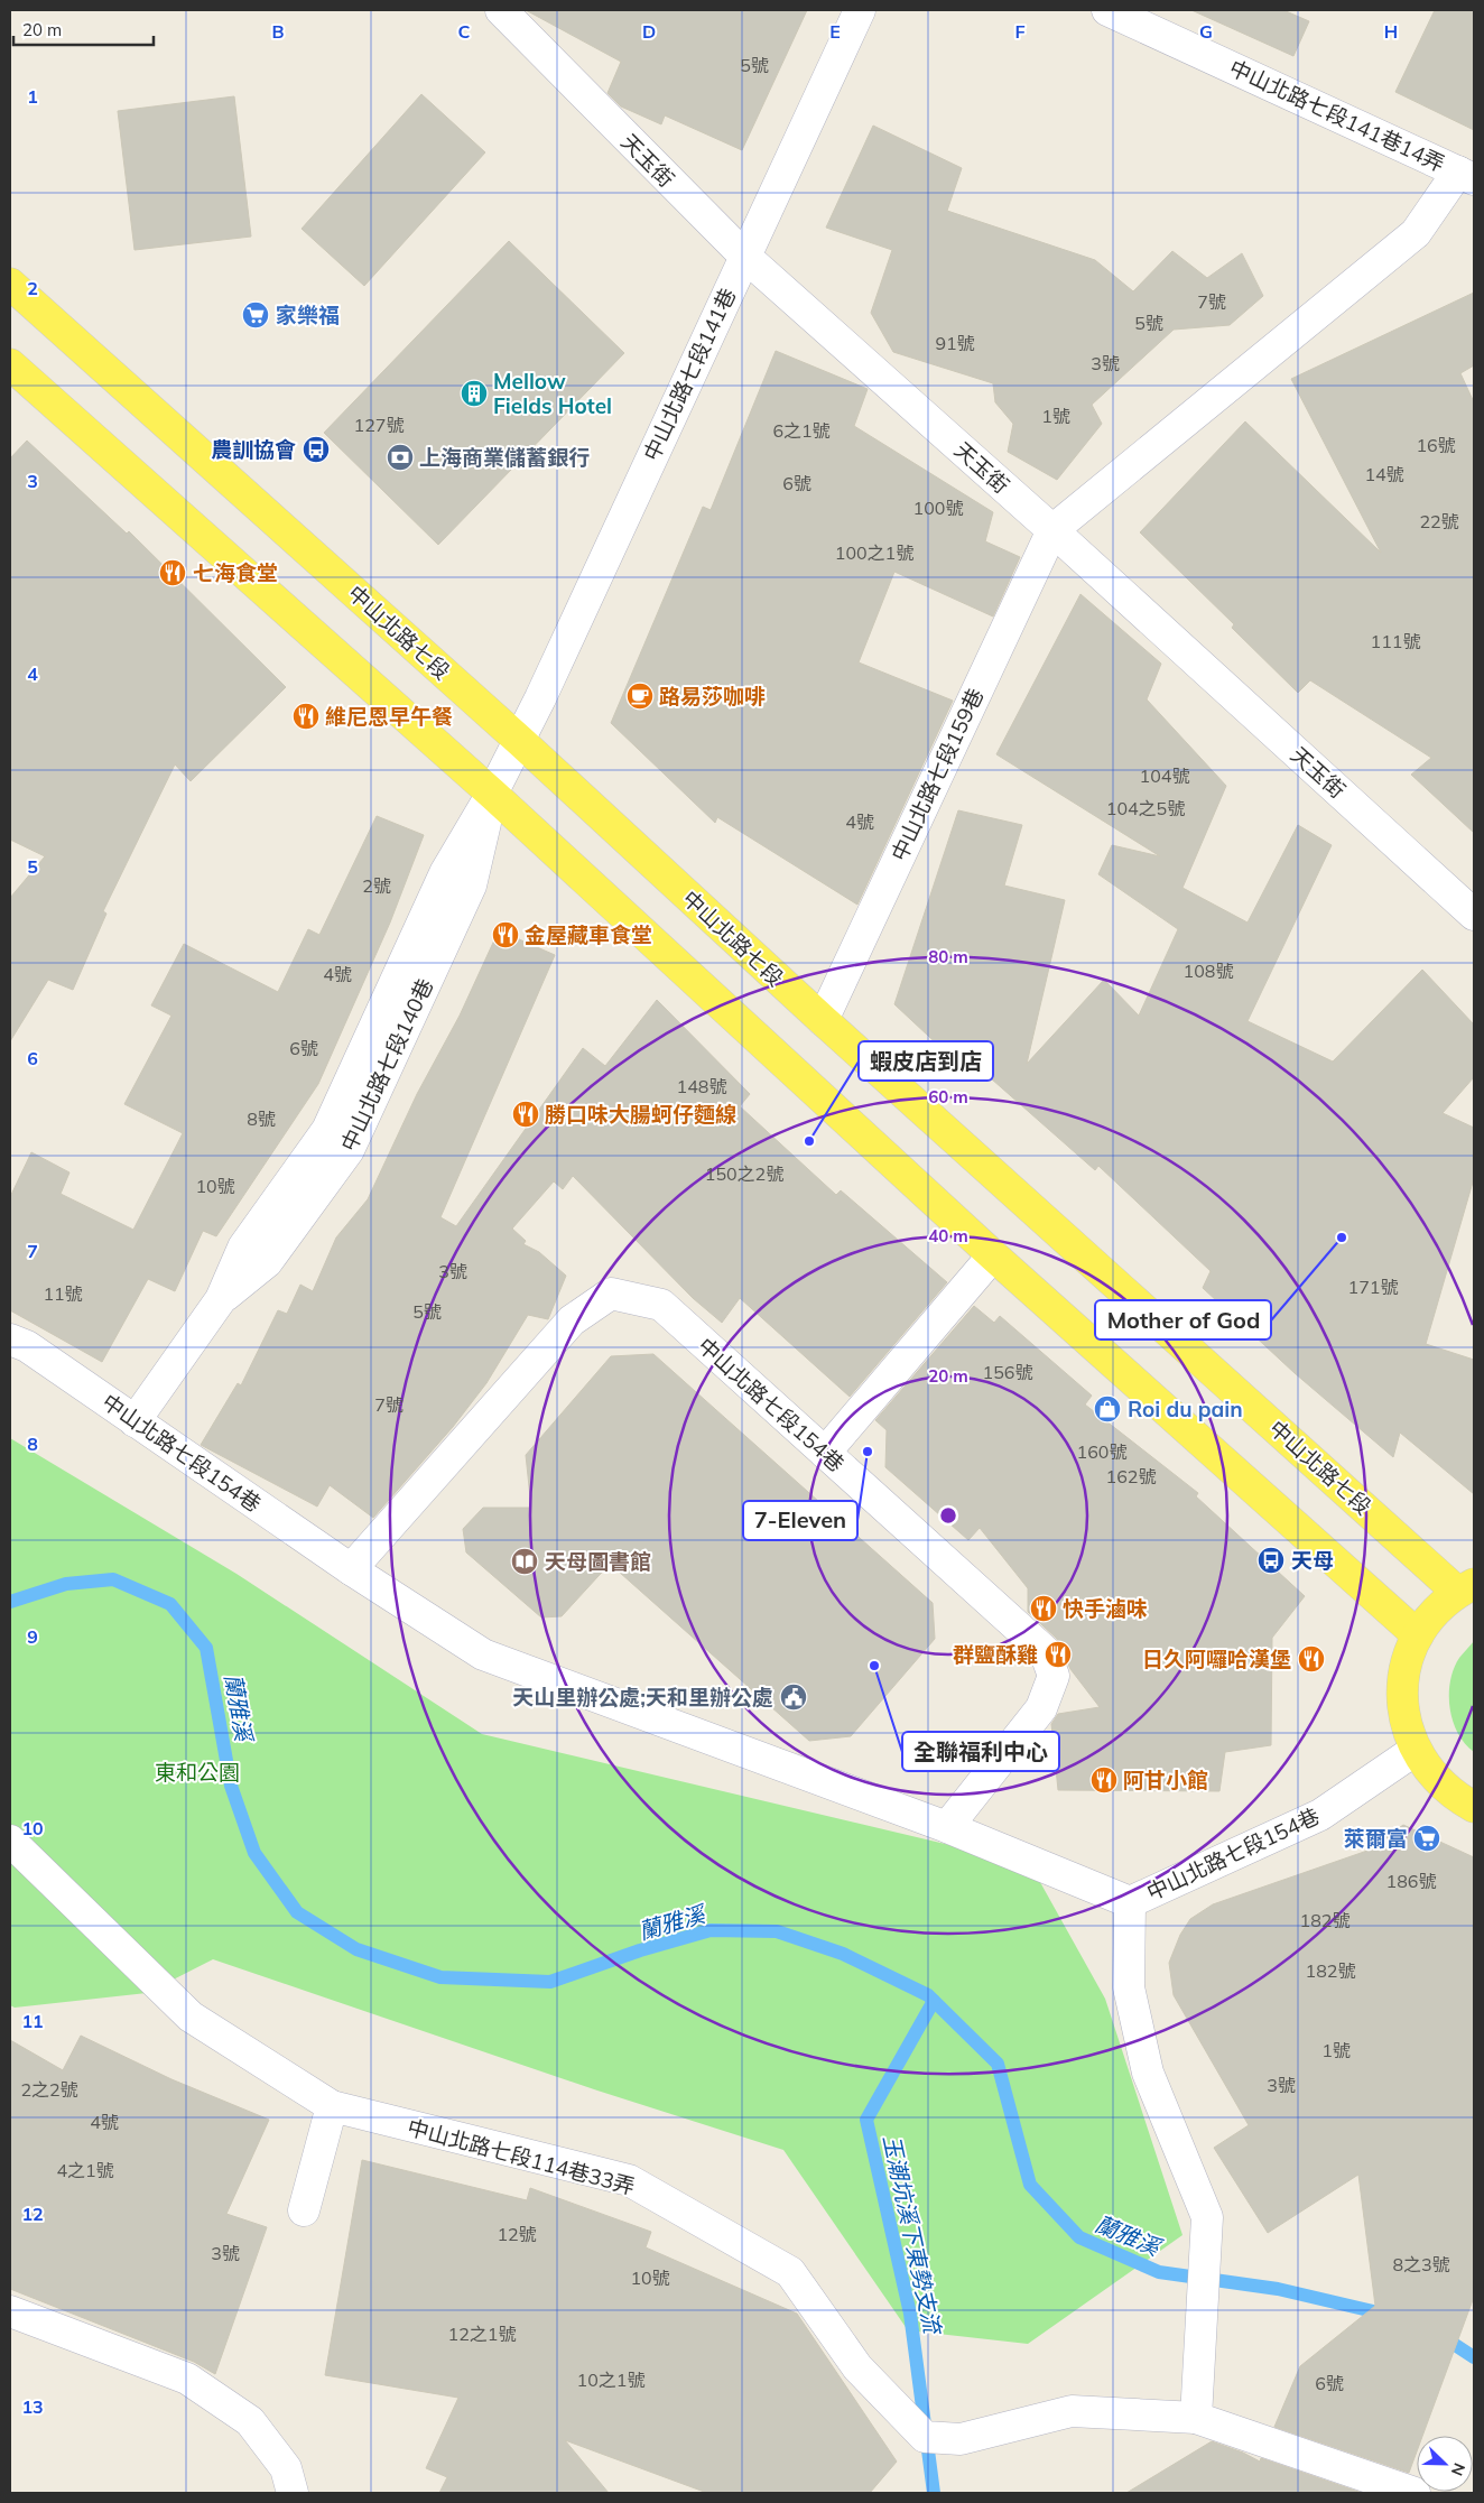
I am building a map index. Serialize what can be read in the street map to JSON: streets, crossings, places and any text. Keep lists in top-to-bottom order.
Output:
{
  "streets": {
    "main road": ["中山北路七段"],
    "street": [
      "中山北路七段141巷14弄",
      "天玉街",
      "中山北路七段141巷",
      "中山北路七段159巷",
      "中山北路七段140巷",
      "中山北路七段154巷",
      "中山北路七段114巷33弄"
    ]
  },
  "crossings": [
    ["天玉街", "中山北路七段141巷"],
    ["天玉街", "中山北路七段159巷"],
    ["中山北路七段141巷", "中山北路七段"],
    ["中山北路七段141巷", "中山北路七段140巷"],
    ["中山北路七段", "中山北路七段159巷"],
    ["中山北路七段", "中山北路七段140巷"],
    ["中山北路七段140巷", "中山北路七段154巷"]
  ],
  "water": ["蘭雅溪", "玉潮坑溪下東勢支流"],
  "parks": ["東和公園"],
  "places": {
    "supermarket": ["家樂福", "萊爾富"],
    "building": ["Mellow Fields Hotel"],
    "bus stop": ["農訓協會", "天母"],
    "bank": ["上海商業儲蓄銀行"],
    "restaurant": [
      "七海食堂",
      "維尼恩早午餐",
      "金屋藏車食堂",
      "勝口味大腸蚵仔麵線",
      "快手滷味",
      "群鹽酥雞",
      "日久阿囉哈漢堡",
      "阿甘小館"
    ],
    "cafe": ["路易莎咖啡"],
    "other": [
      "蝦皮店到店",
      "Mother of God",
      "7-Eleven",
      "全聯福利中心"
    ],
    "shop": ["Roi du pain"],
    "library": ["天母圖書館"],
    "public building": ["天山里辦公處;天和里辦公處"]
  },
  "house_numbers": [
    "5號",
    "7號",
    "5號",
    "91號",
    "3號",
    "1號",
    "127號",
    "6之1號",
    "16號",
    "14號",
    "6號",
    "100號",
    "22號",
    "100之1號",
    "111號",
    "104號",
    "104之5號",
    "4號",
    "2號",
    "108號",
    "4號",
    "6號",
    "148號",
    "8號",
    "150之2號",
    "10號",
    "3號",
    "171號",
    "11號",
    "5號",
    "156號",
    "7號",
    "160號",
    "162號",
    "186號",
    "182號",
    "182號",
    "1號",
    "3號",
    "2之2號",
    "4號",
    "4之1號",
    "12號",
    "3號",
    "8之3號",
    "10號",
    "12之1號",
    "10之1號",
    "6號"
  ],
  "scale_bar": "20 m",
  "north": "bottom right",
  "grid": {
    "columns": [
      "B",
      "C",
      "D",
      "E",
      "F",
      "G",
      "H"
    ],
    "rows": [
      "1",
      "2",
      "3",
      "4",
      "5",
      "6",
      "7",
      "8",
      "9",
      "10",
      "11",
      "12",
      "13"
    ]
  },
  "rings": [
    "80 m",
    "60 m",
    "40 m",
    "20 m"
  ]
}
